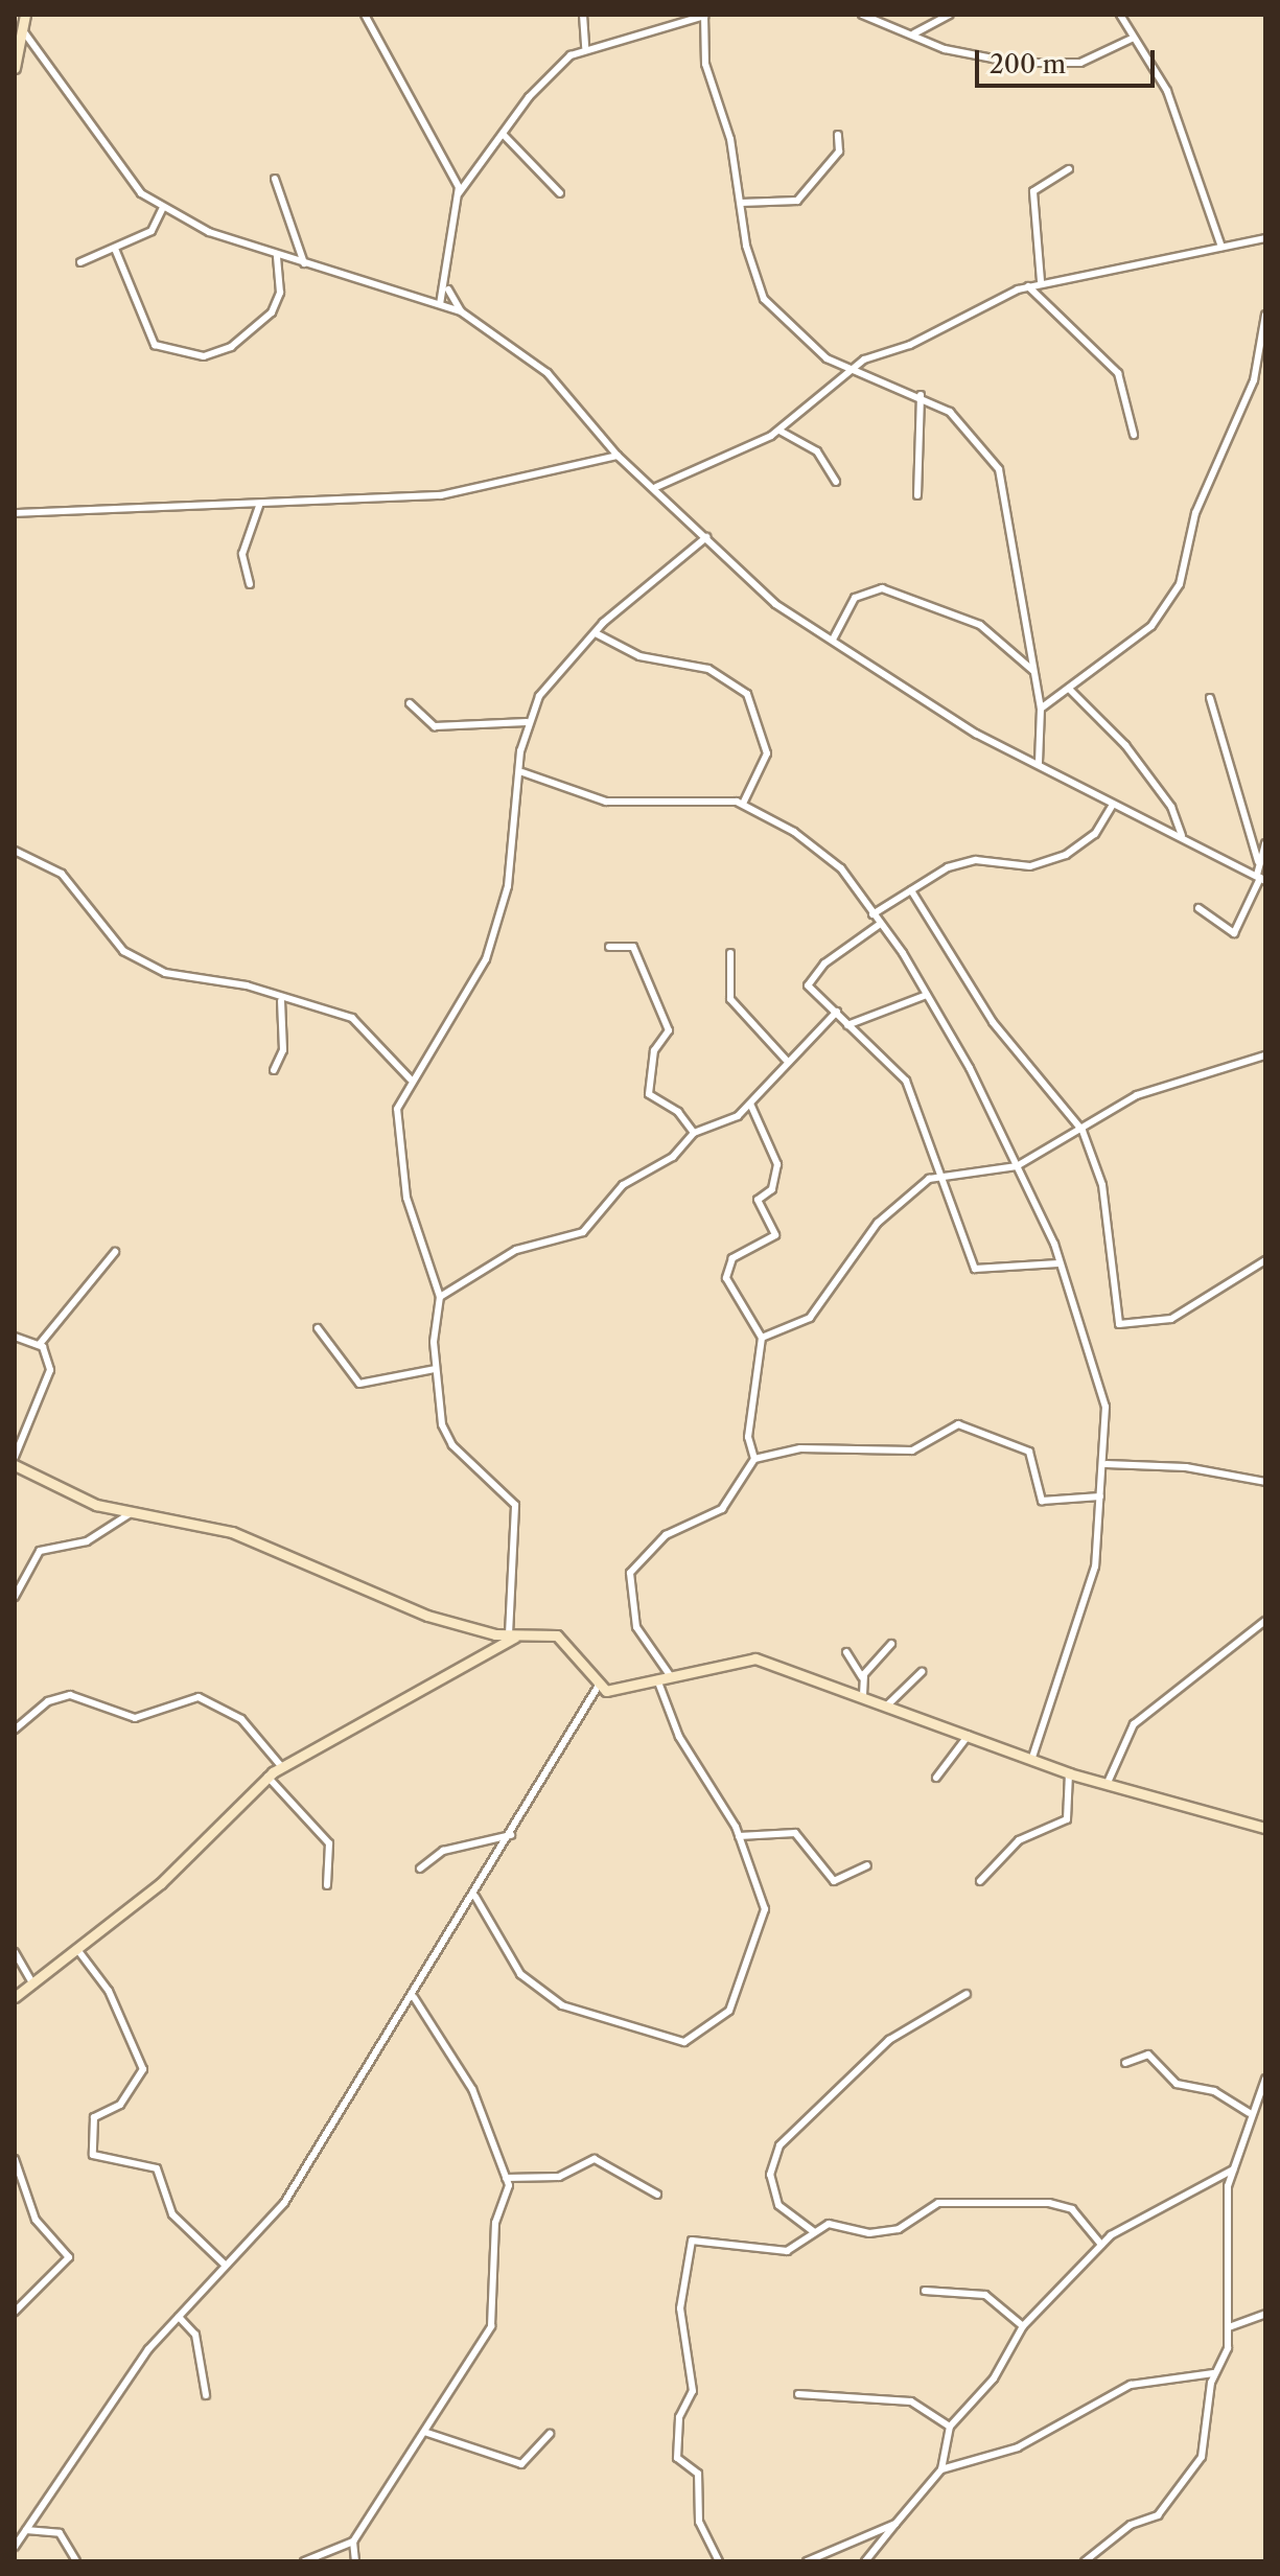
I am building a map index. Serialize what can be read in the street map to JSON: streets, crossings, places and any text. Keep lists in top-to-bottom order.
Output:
{
  "scale_bar": "200 m"
}
